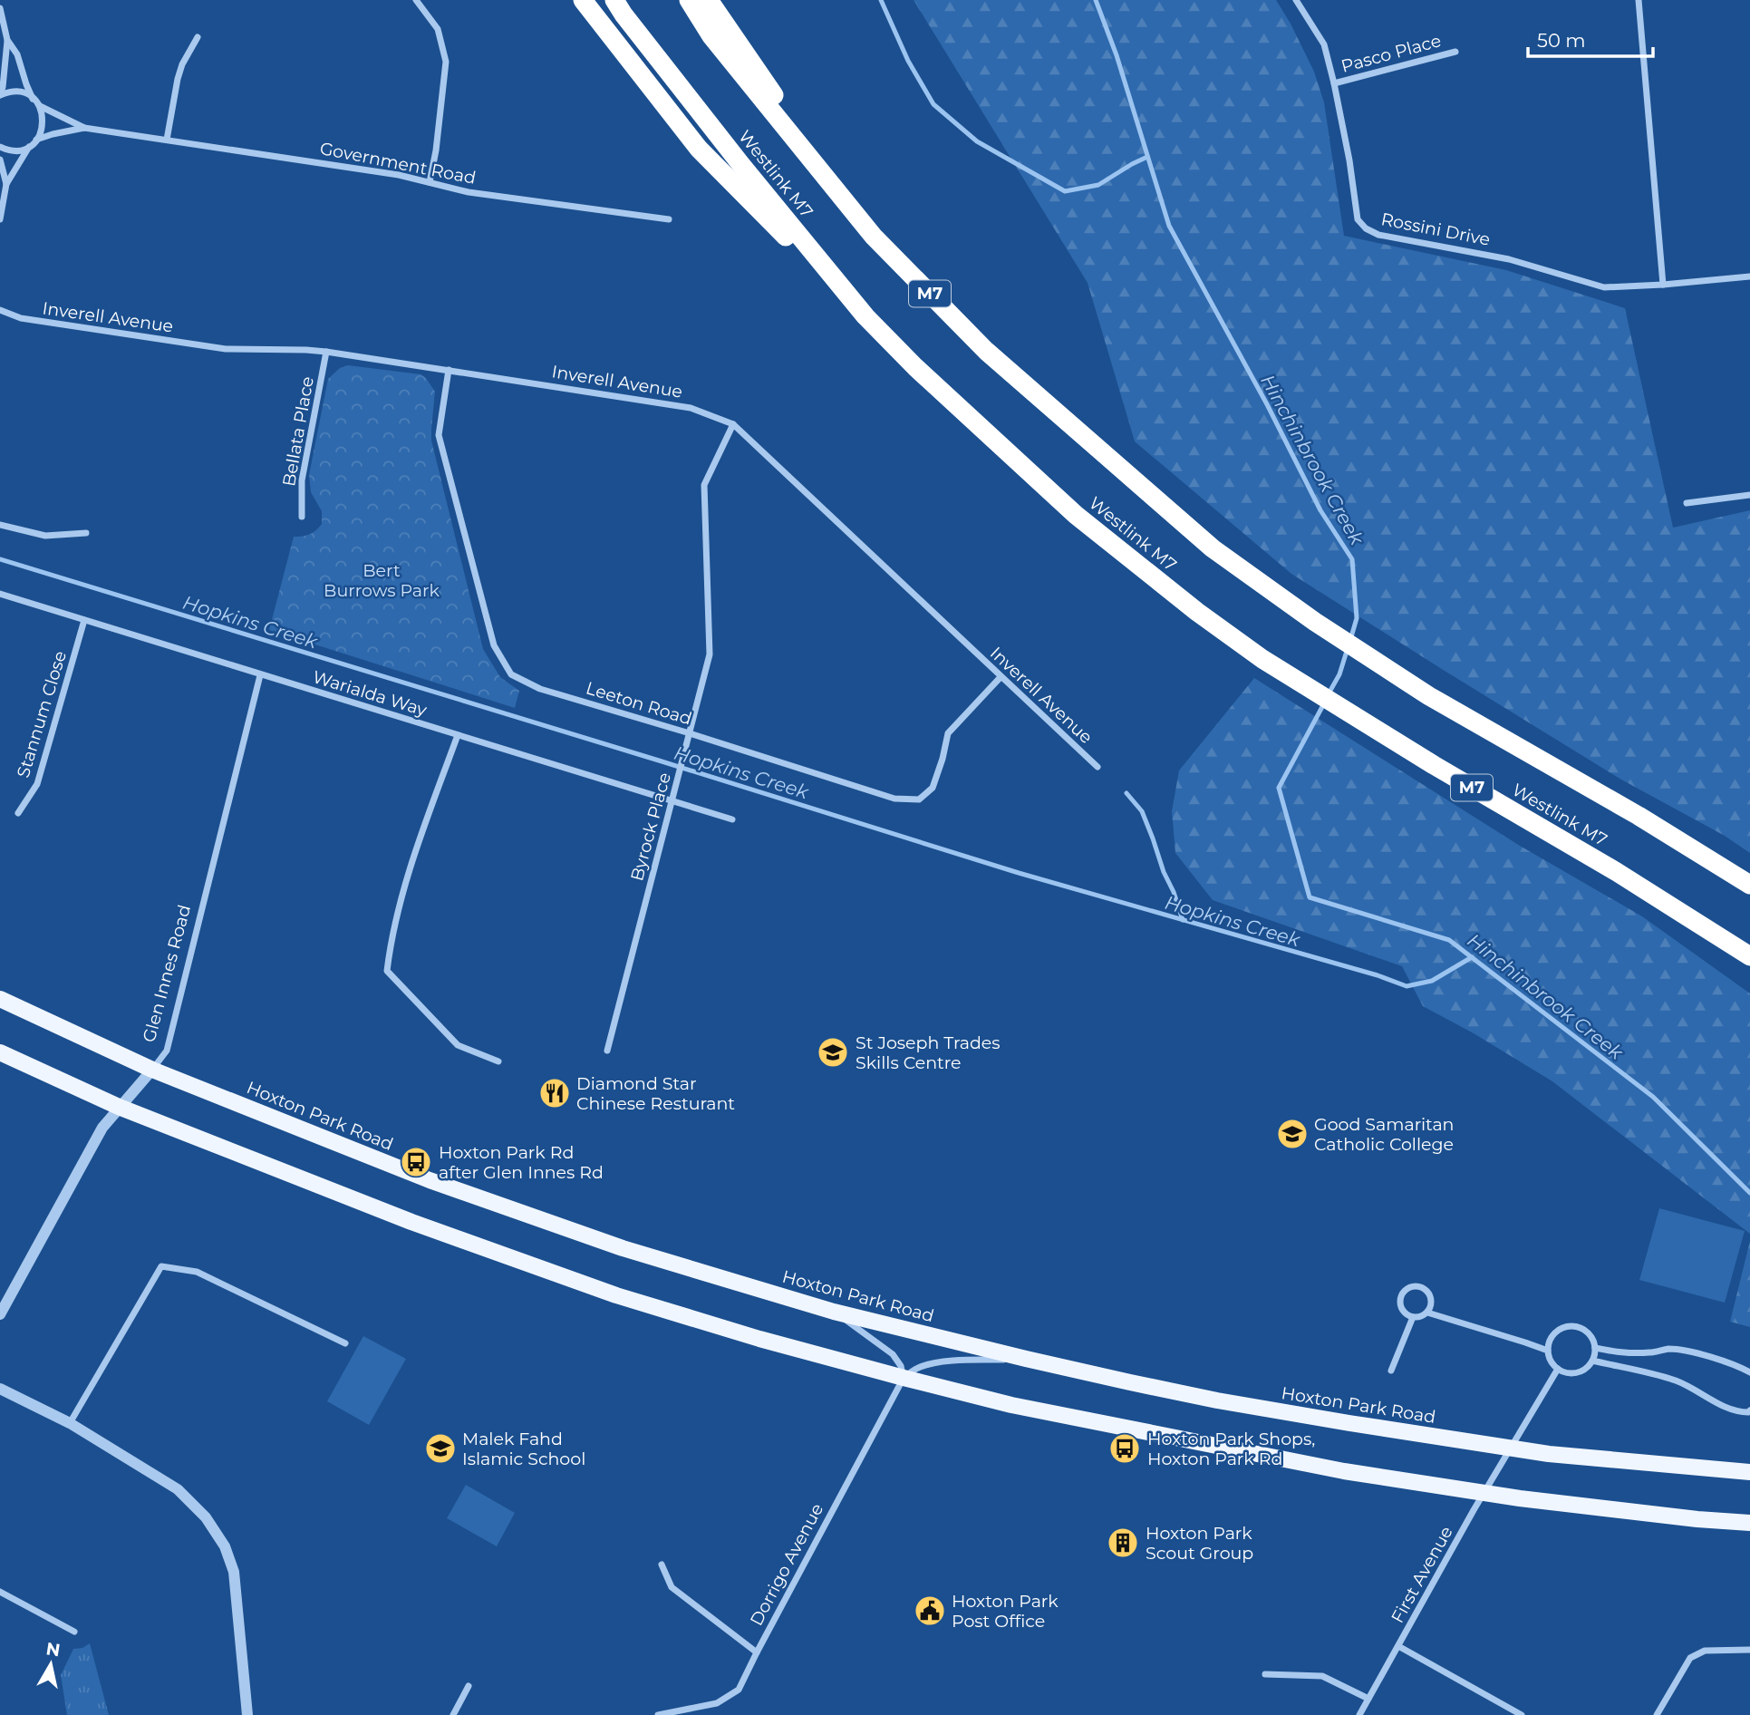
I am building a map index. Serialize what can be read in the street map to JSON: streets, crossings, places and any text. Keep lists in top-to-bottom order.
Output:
{
  "streets": {
    "highway": ["Westlink M7", "M7"],
    "main road": ["Hoxton Park Road"],
    "street": [
      "Pasco Place",
      "Government Road",
      "Rossini Drive",
      "Inverell Avenue",
      "Bellata Place",
      "Warialda Way",
      "Leeton Road",
      "Stannum Close",
      "Byrock Place",
      "Glen Innes Road",
      "Dorrigo Avenue",
      "First Avenue"
    ]
  },
  "crossings": [
    ["Pasco Place", "Rossini Drive"],
    ["Inverell Avenue", "Bellata Place"],
    ["Inverell Avenue", "Leeton Road"],
    ["Inverell Avenue", "Byrock Place"],
    ["Warialda Way", "Stannum Close"],
    ["Warialda Way", "Byrock Place"],
    ["Warialda Way", "Glen Innes Road"],
    ["Leeton Road", "Byrock Place"],
    ["Glen Innes Road", "Hoxton Park Road"],
    ["Hoxton Park Road", "First Avenue"]
  ],
  "water": ["Hinchinbrook Creek", "Hopkins Creek"],
  "parks": ["Bert Burrows Park"],
  "places": {
    "school or university": ["St Joseph Trades Skills Centre", "Good Samaritan Catholic College", "Malek Fahd Islamic School"],
    "restaurant": ["Diamond Star Chinese Resturant"],
    "bus stop": ["Hoxton Park Rd after Glen Innes Rd", "Hoxton Park Shops, Hoxton Park Rd"],
    "building": ["Hoxton Park Scout Group"],
    "public building": ["Hoxton Park Post Office"]
  },
  "scale_bar": "50 m",
  "north": "top"
}
